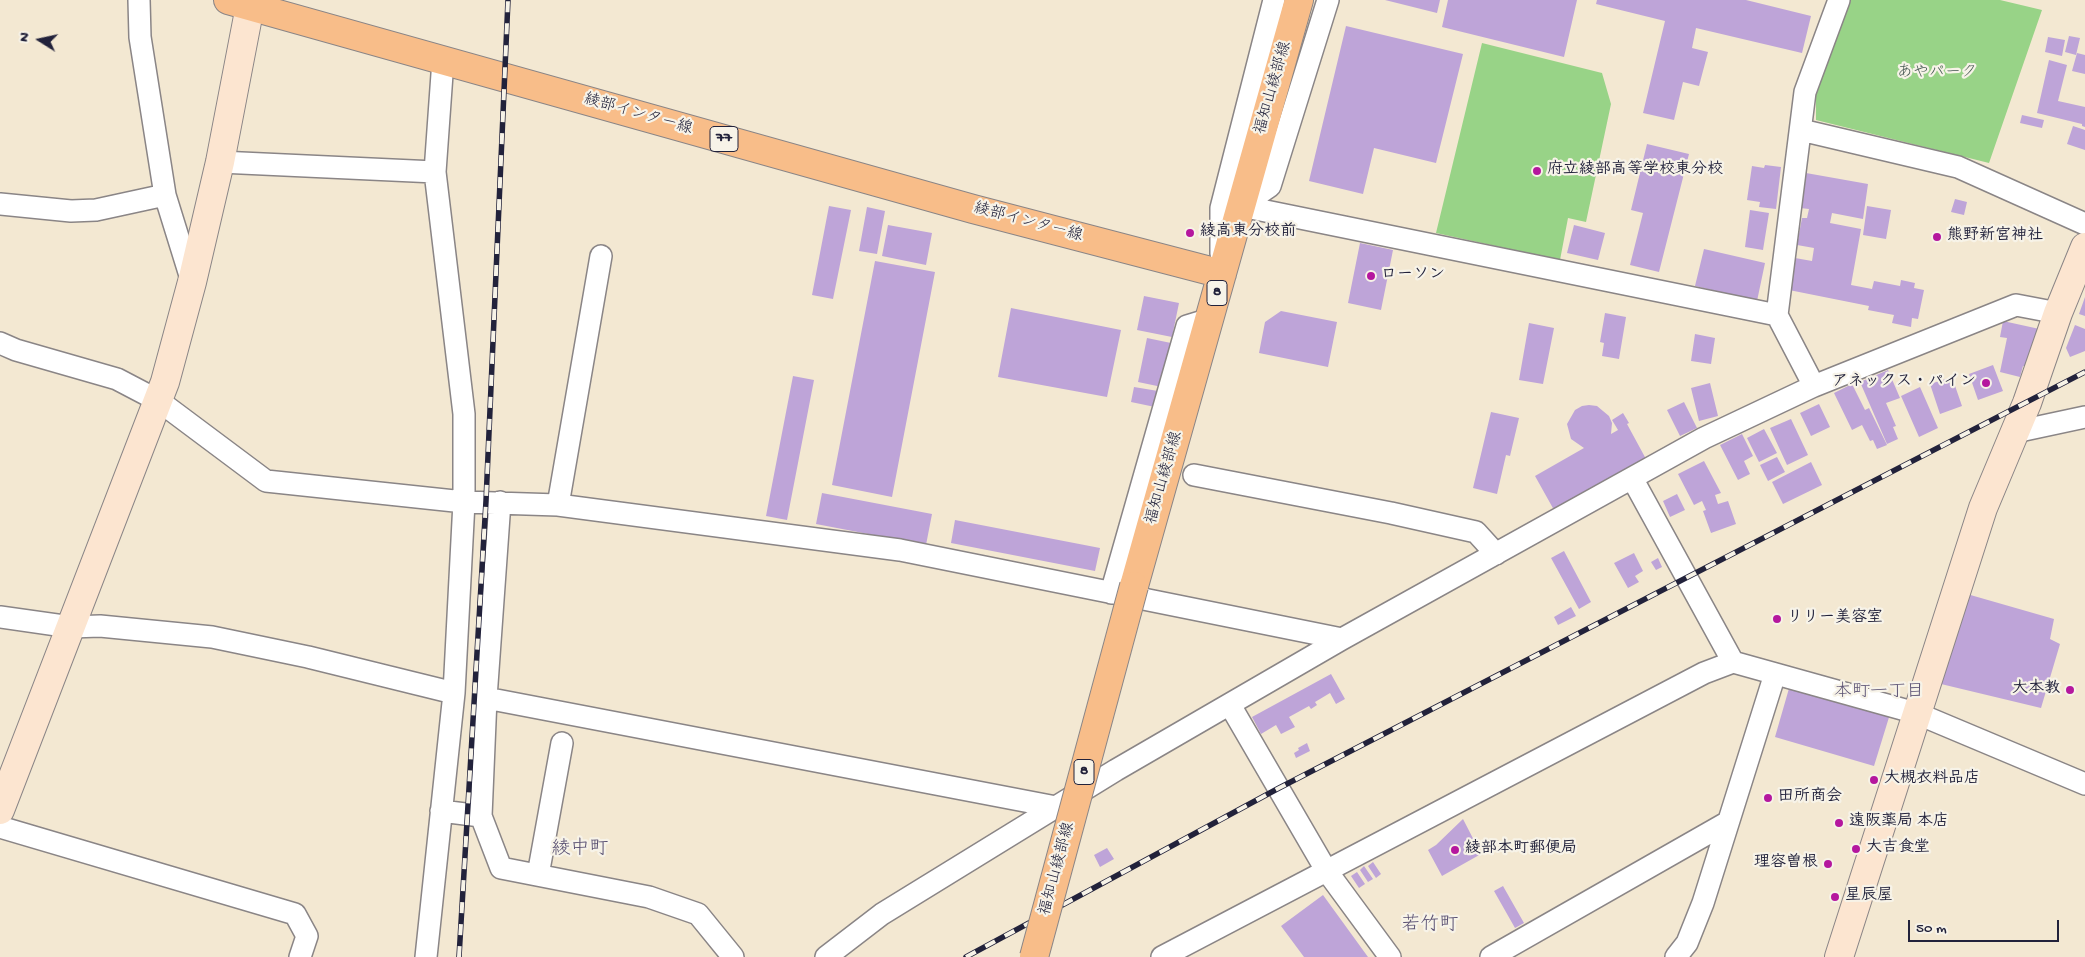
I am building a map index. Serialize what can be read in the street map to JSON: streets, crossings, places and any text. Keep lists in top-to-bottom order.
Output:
{
  "streets": {
    "main road": [
      "福知山綾部線",
      "綾部インター線",
      "77",
      "8"
    ]
  },
  "crossings": [
    ["福知山綾部線", "綾部インター線"]
  ],
  "districts": ["本町一丁目", "綾中町", "若竹町"],
  "parks": ["あやパーク"],
  "places": [
    "府立綾部高等学校東分校",
    "綾高東分校前",
    "熊野新宮神社",
    "ローソン",
    "アネックス・パイン",
    "リリー美容室",
    "大本教",
    "大槻衣料品店",
    "田所商会",
    "遠阪薬局 本店",
    "大吉食堂",
    "綾部本町郵便局",
    "理容曽根",
    "星辰屋"
  ],
  "scale_bar": "50 m",
  "north": "left"
}
